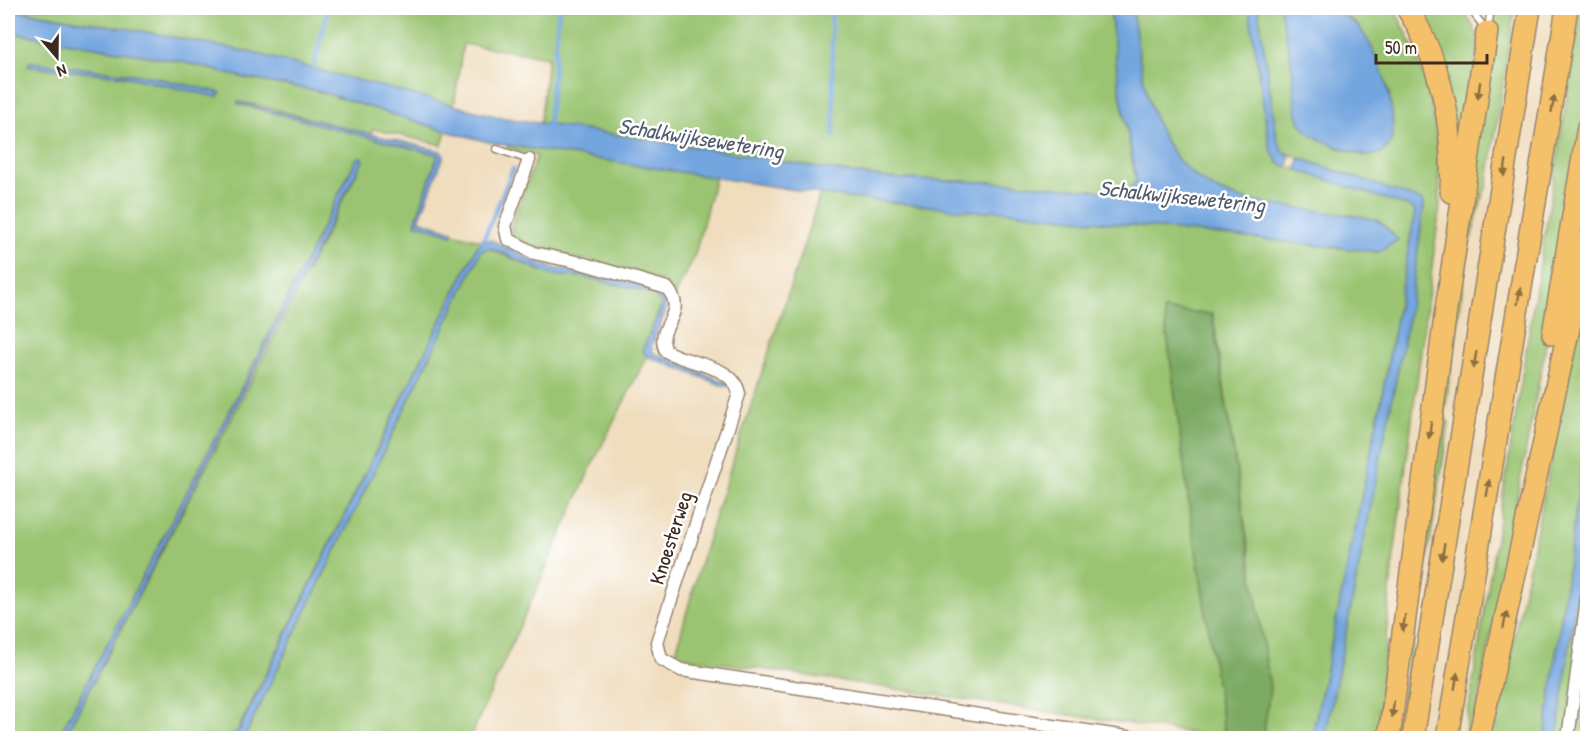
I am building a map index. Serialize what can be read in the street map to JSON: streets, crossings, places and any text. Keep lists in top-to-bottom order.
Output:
{
  "streets": {
    "street": ["Knoesterweg"]
  },
  "water": ["Schalkwijksewetering"],
  "scale_bar": "50 m",
  "north": "bottom"
}
